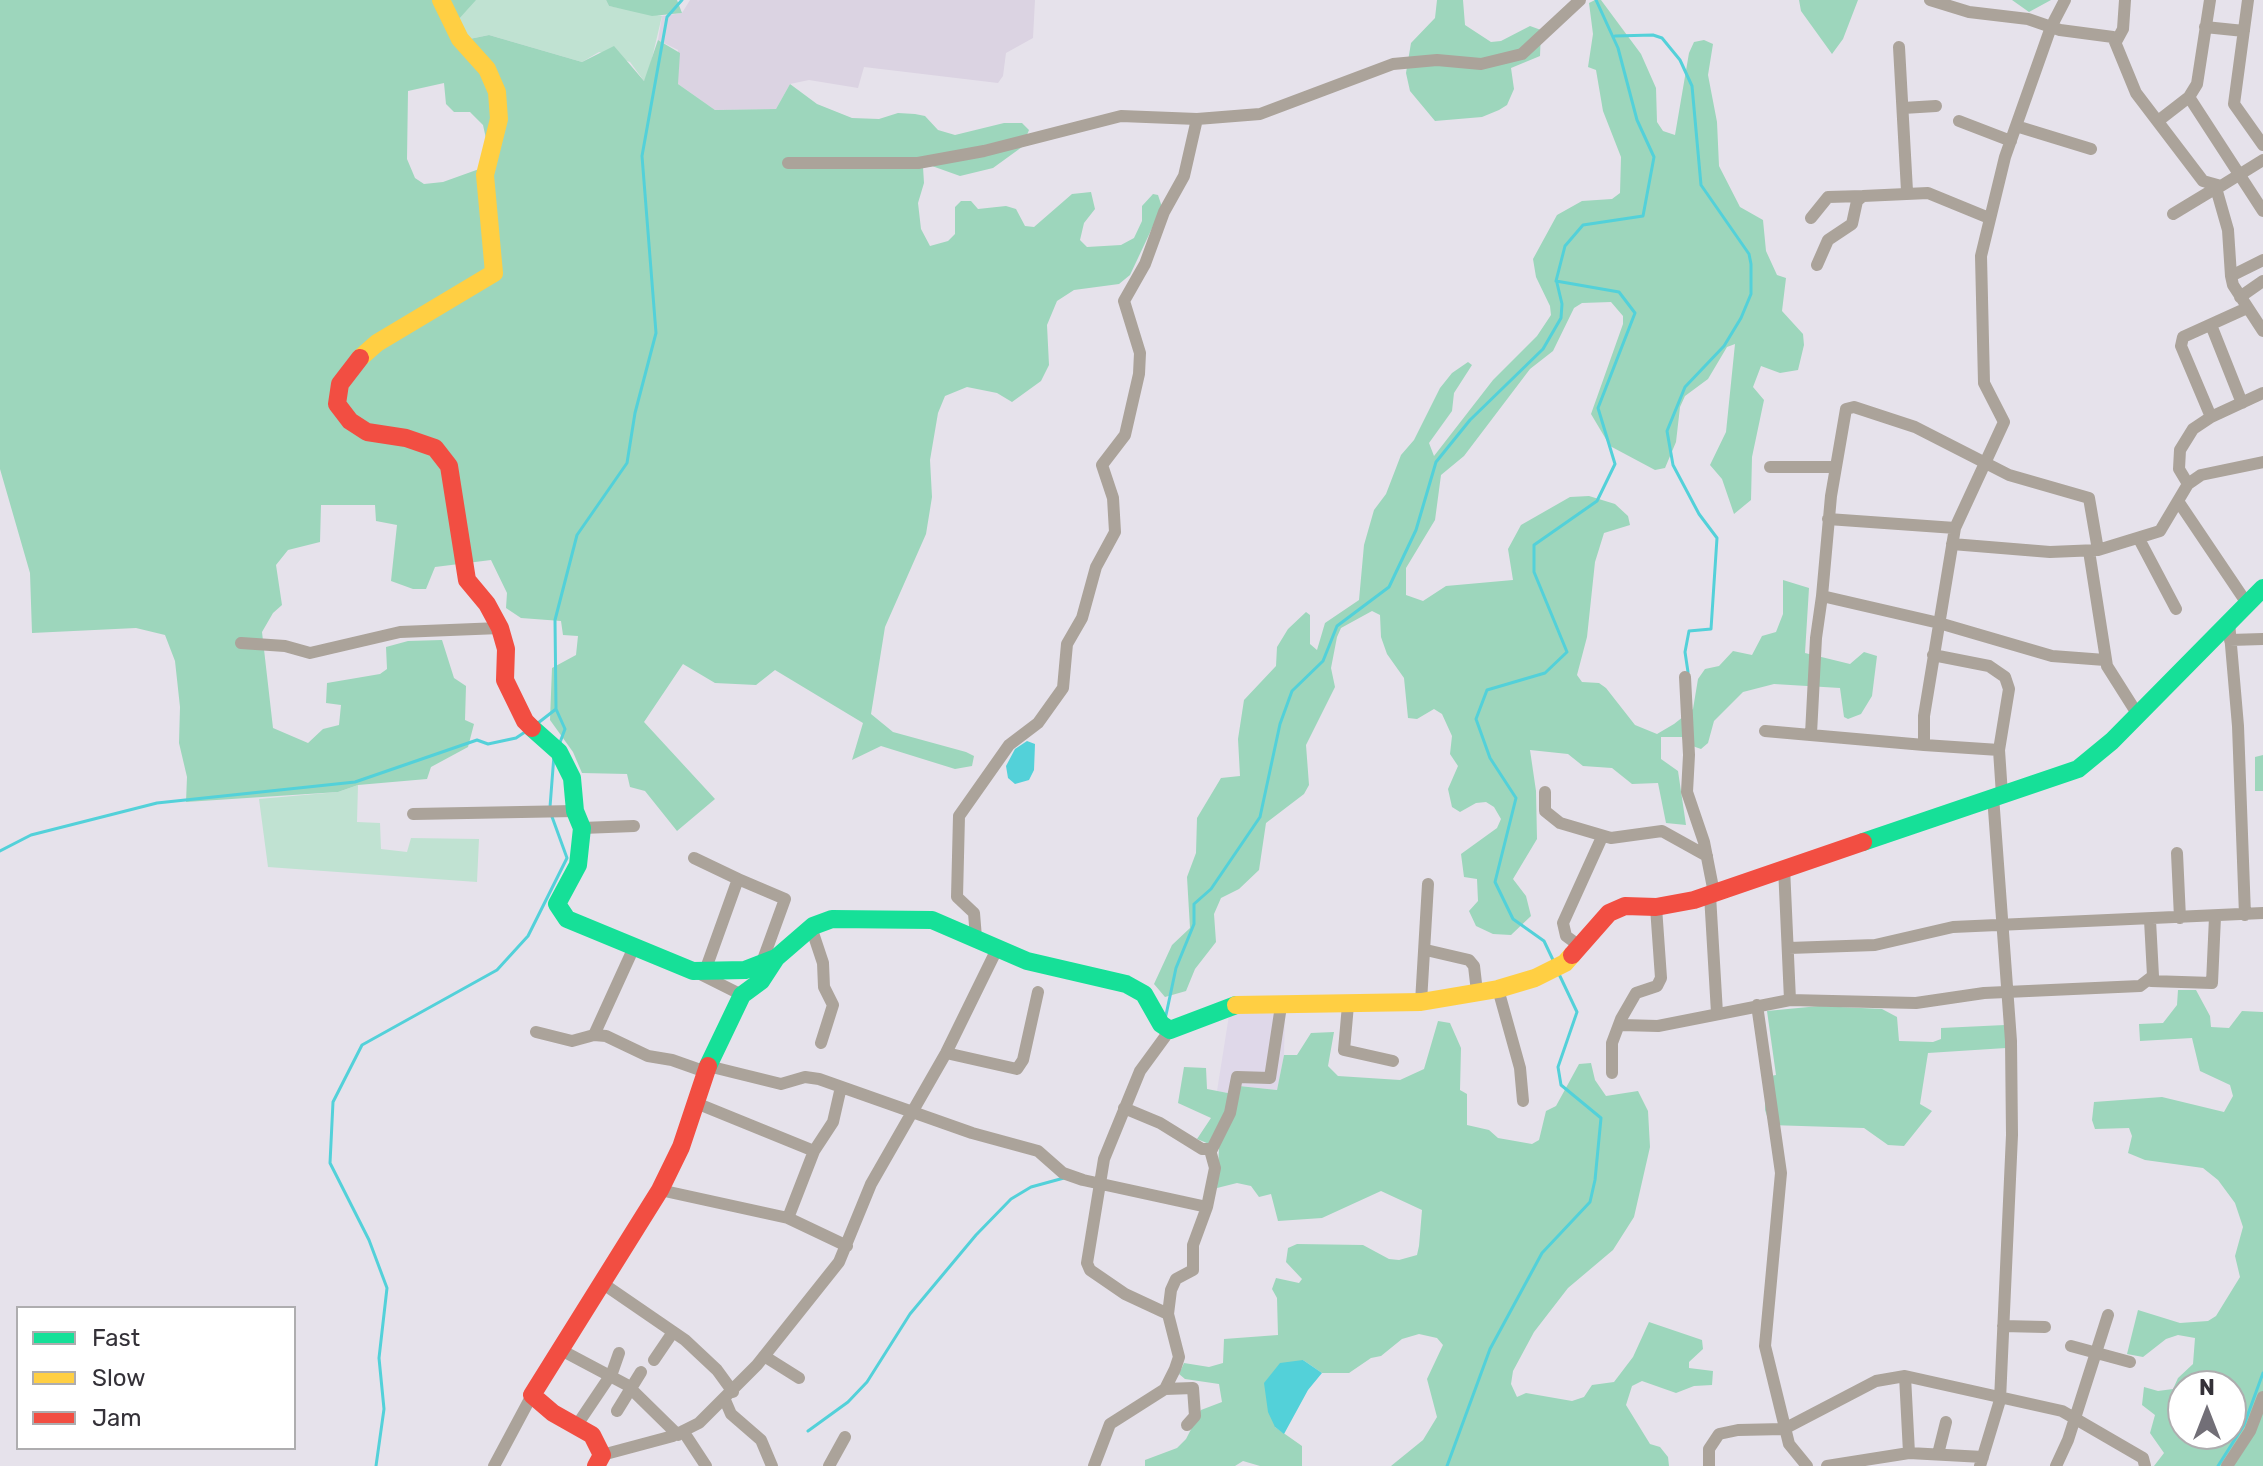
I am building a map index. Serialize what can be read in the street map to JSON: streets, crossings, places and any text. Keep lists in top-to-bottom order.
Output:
{
  "legend": ["Fast", "Slow", "Jam"],
  "north": "top"
}
